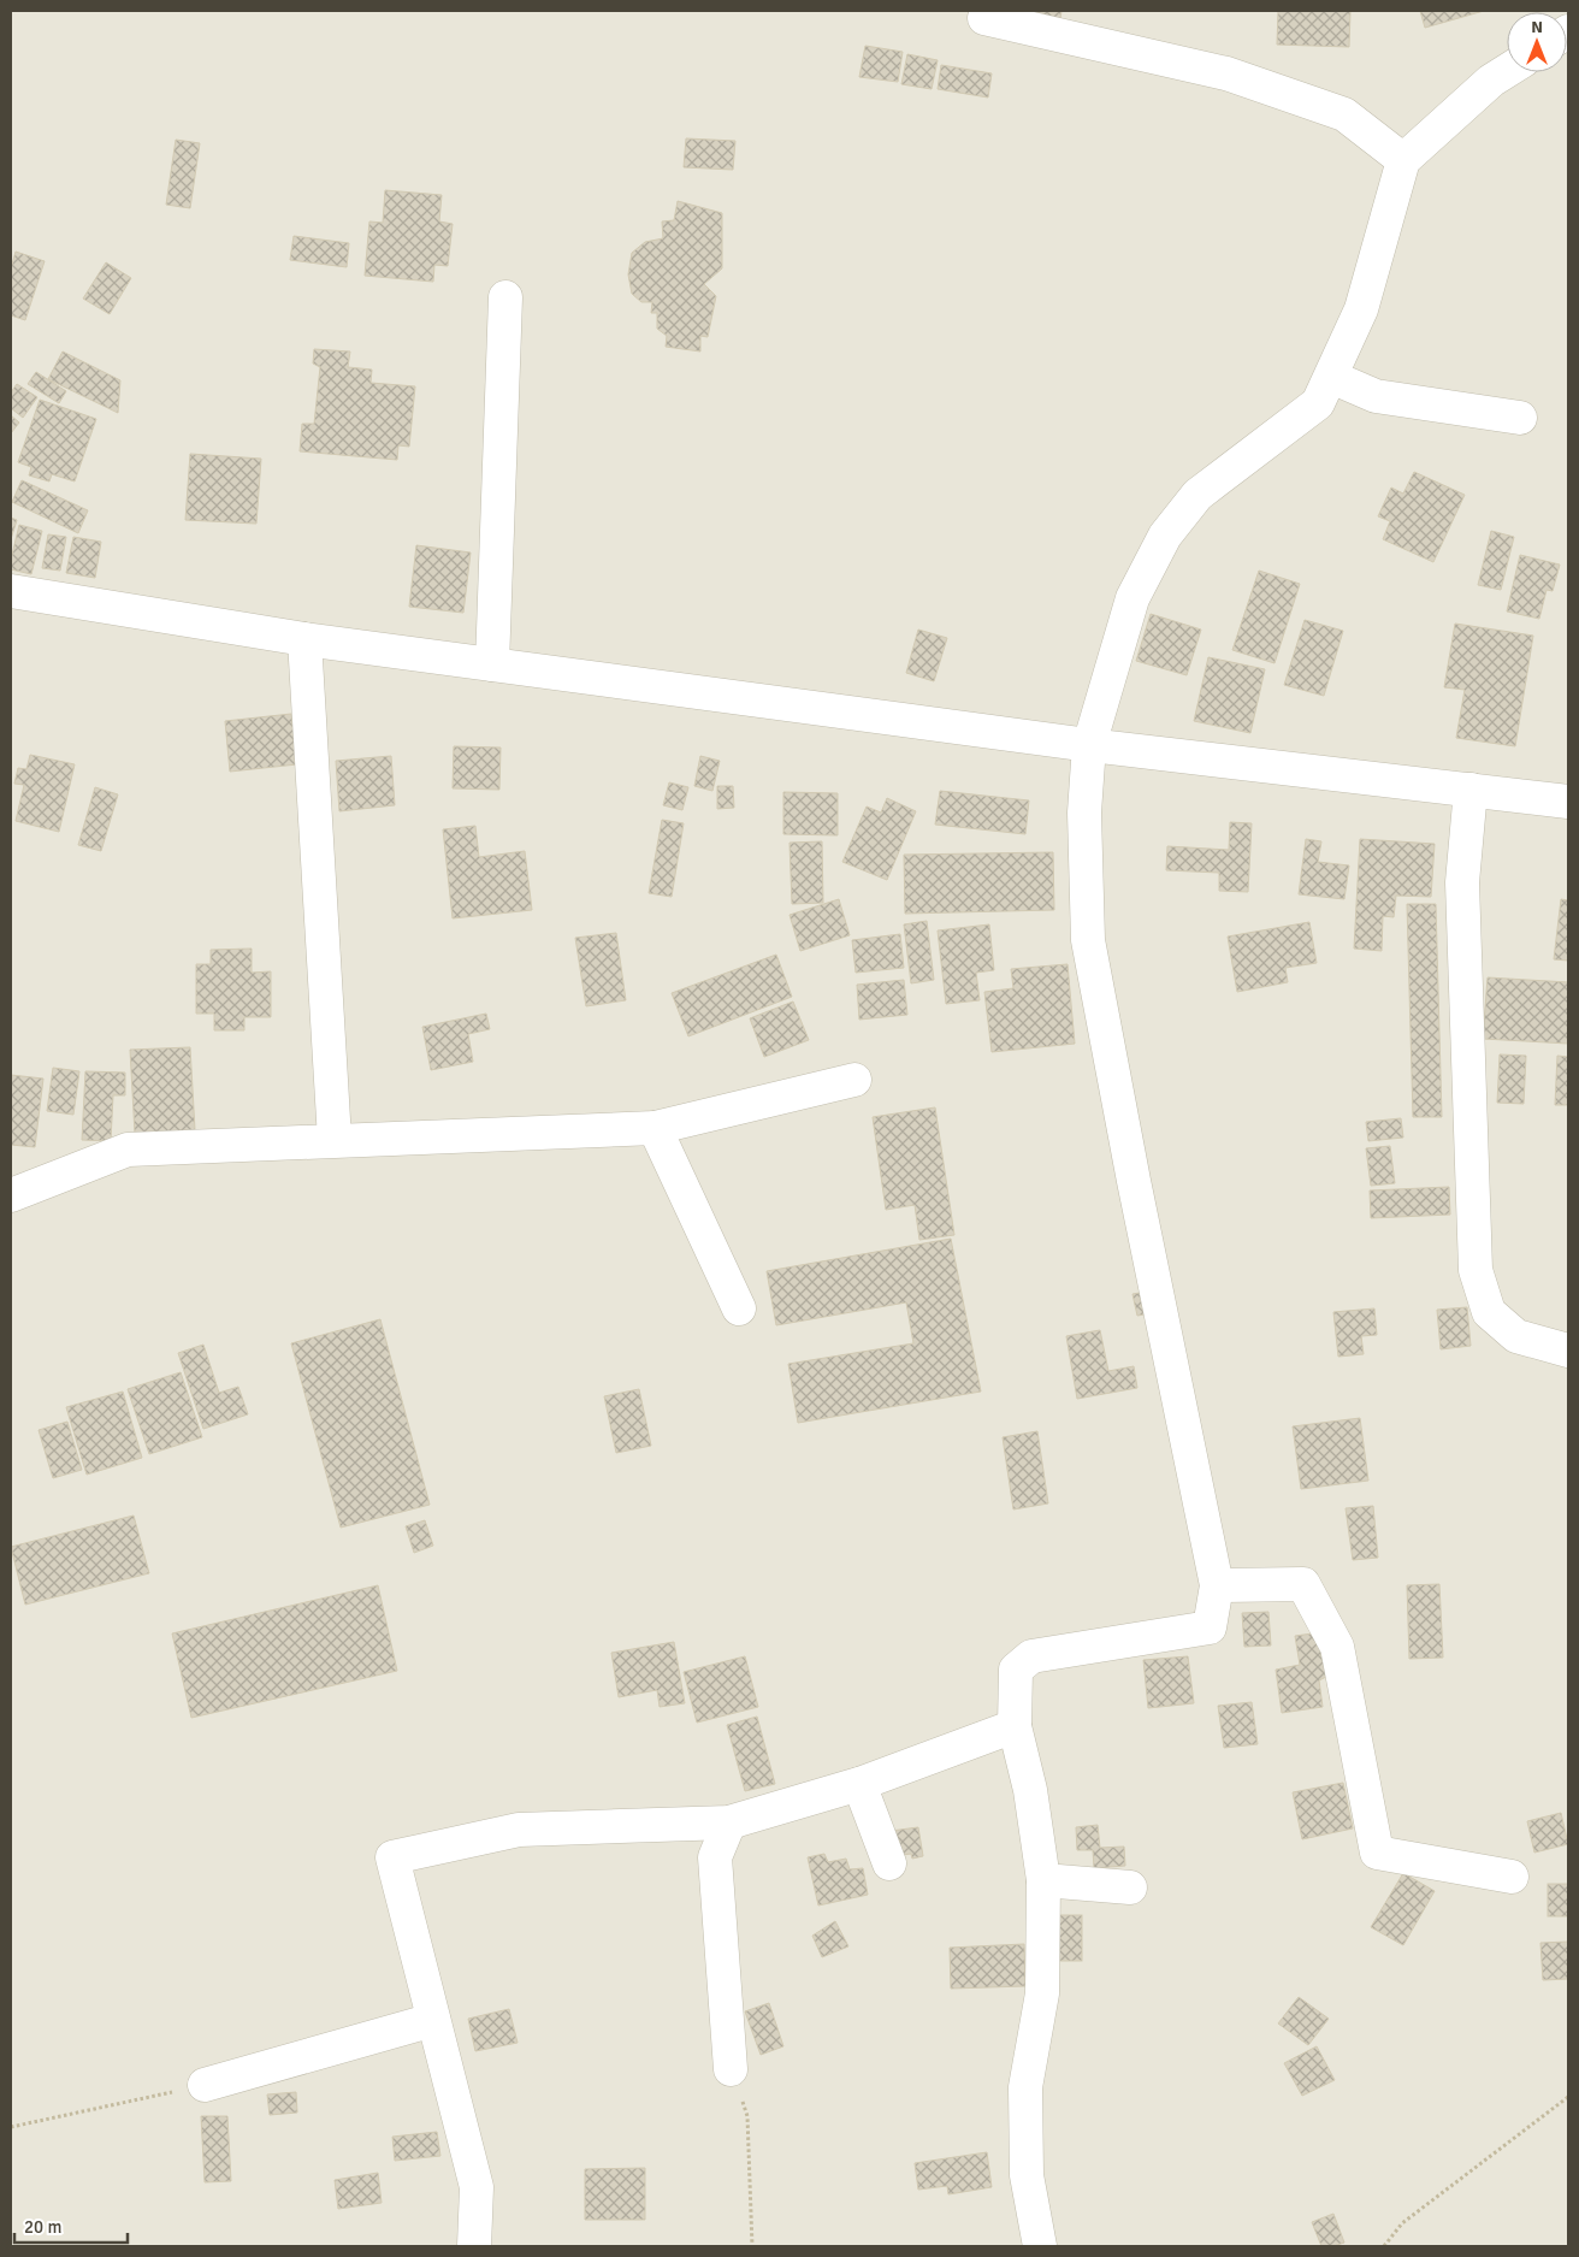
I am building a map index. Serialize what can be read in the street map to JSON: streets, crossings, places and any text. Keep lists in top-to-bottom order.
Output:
{
  "scale_bar": "20 m",
  "north": "top"
}
